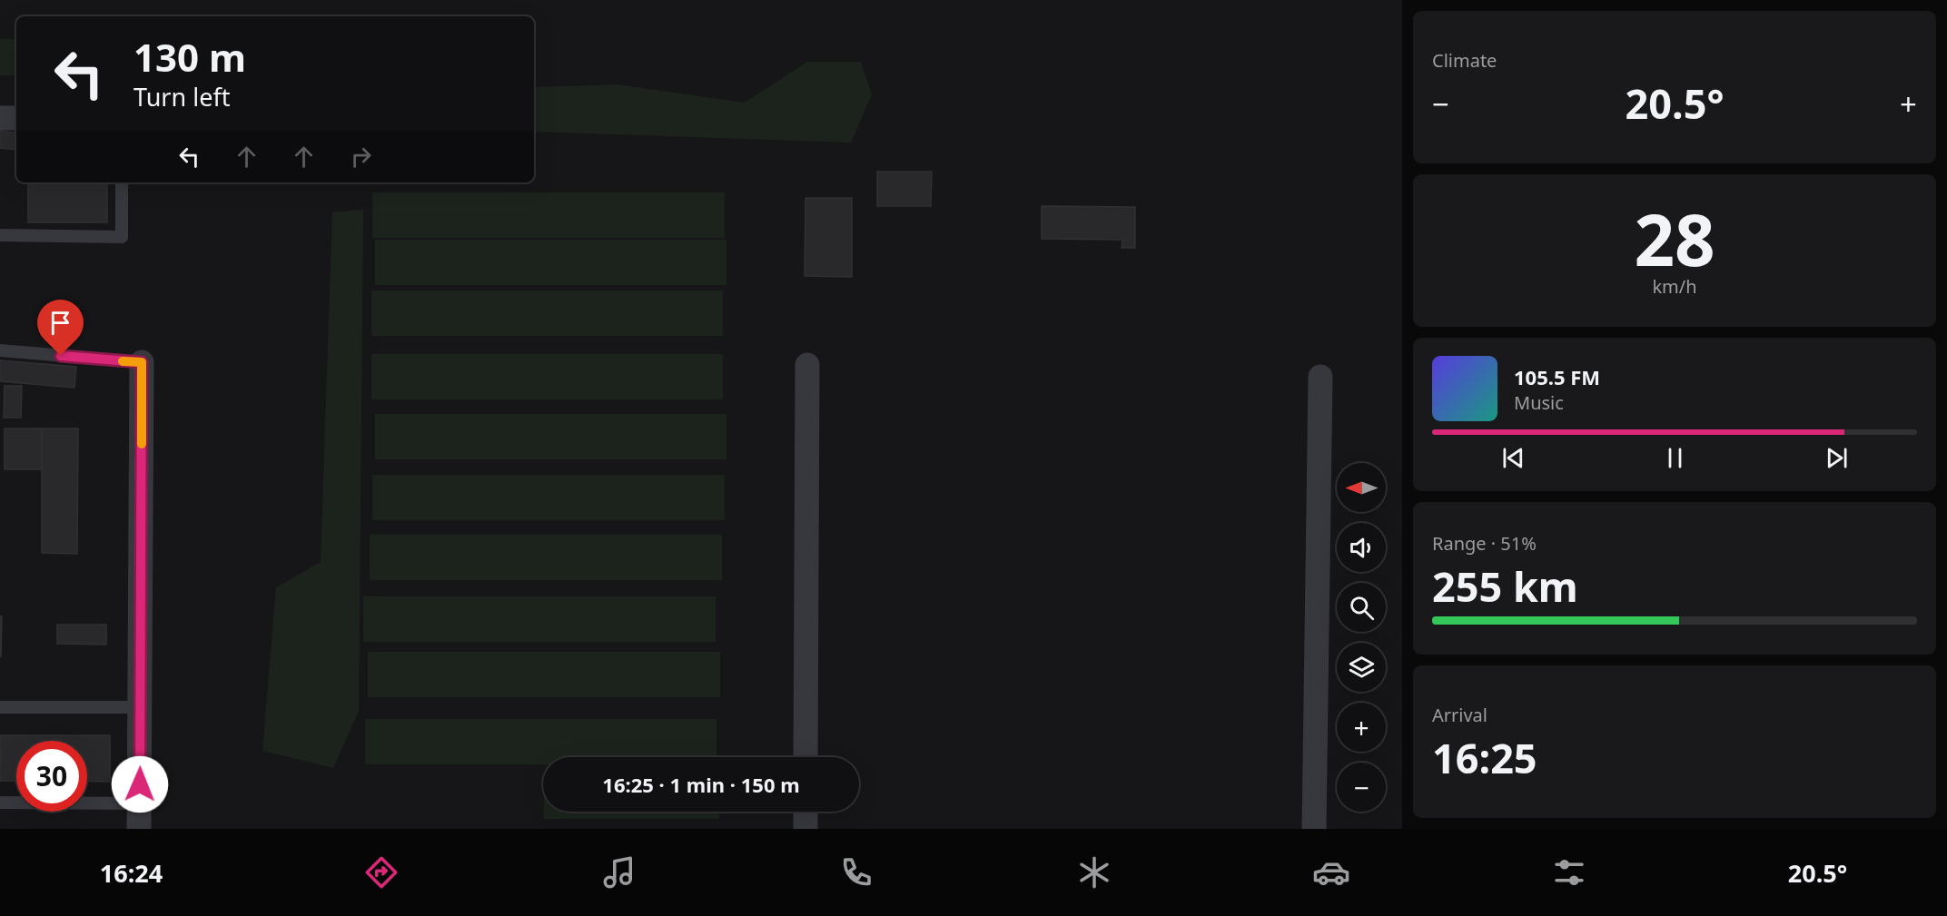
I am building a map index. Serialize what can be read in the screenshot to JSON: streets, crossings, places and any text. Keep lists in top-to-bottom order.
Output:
{
  "north": "left",
  "page": {
    "tile": [
      "Climate",
      ["28", "km/h"],
      ["Range · 51%", "255 km"],
      ["Arrival", "16:25"]
    ],
    "turn": ["130 m", "Turn left"],
    "heat": ["−", "20.5°", "+"],
    "song": ["105.5 FM", "Music"],
    "map_buttons": ["+", "−"],
    "limit": "30",
    "trip": "16:25 · 1 min · 150 m",
    "tabs": ["16:24", "20.5°"]
  }
}
